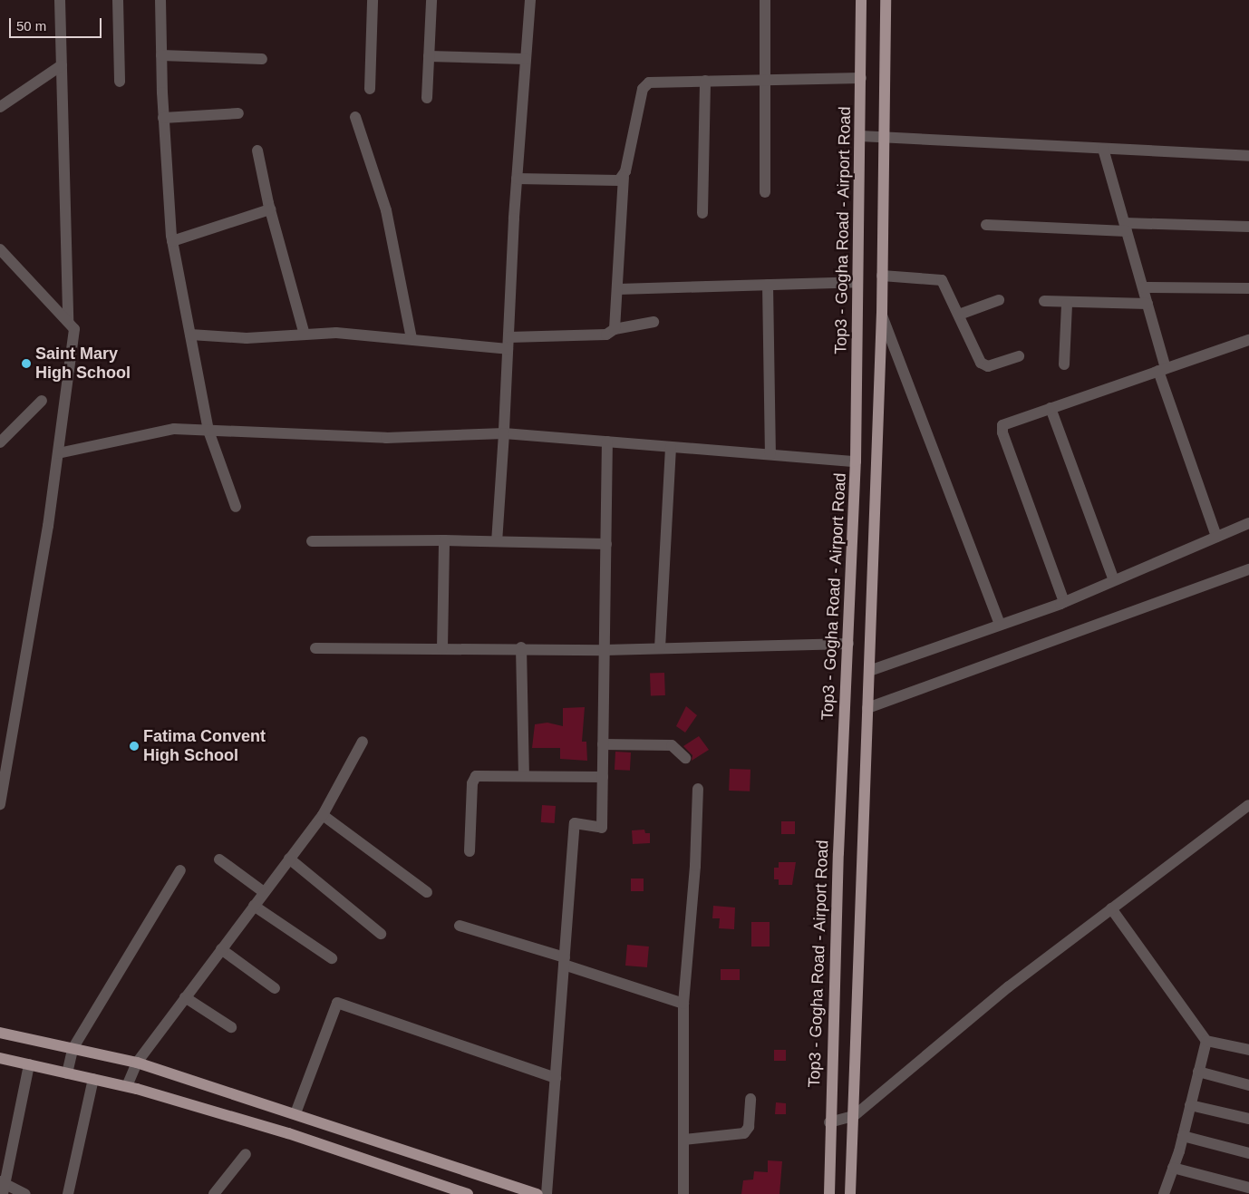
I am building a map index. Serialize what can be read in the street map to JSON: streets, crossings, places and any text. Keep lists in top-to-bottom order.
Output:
{
  "streets": {
    "main road": ["Top3 - Gogha Road - Airport Road"]
  },
  "places": ["Saint Mary High School", "Fatima Convent High School"],
  "scale_bar": "50 m"
}
